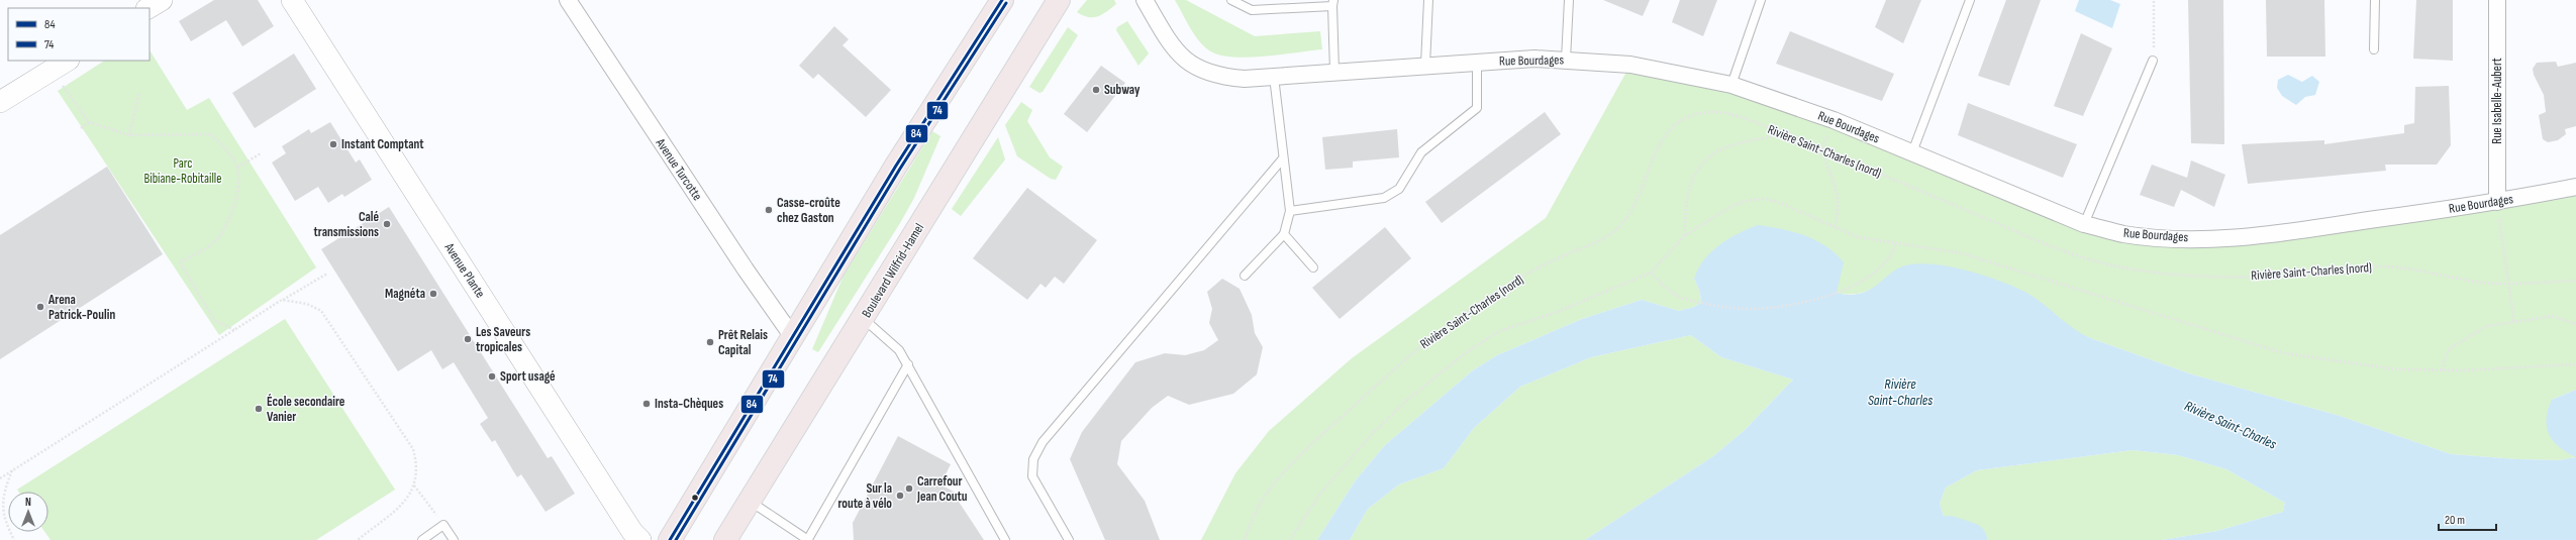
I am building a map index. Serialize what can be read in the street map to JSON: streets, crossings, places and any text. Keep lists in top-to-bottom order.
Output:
{
  "streets": {
    "main road": ["Boulevard Wilfrid-Hamel"],
    "street": [
      "Rue Bourdages",
      "Rue Isabelle-Aubert",
      "Avenue Turcotte",
      "Avenue Plante"
    ],
    "path": ["Rivière Saint-Charles (nord)"]
  },
  "crossings": [
    ["Rue Bourdages", "Rue Isabelle-Aubert"]
  ],
  "water": ["Rivière Saint-Charles"],
  "parks": ["Parc Bibiane-Robitaille"],
  "places": [
    "Subway",
    "Instant Comptant",
    "Casse-croûte chez Gaston",
    "Calé transmissions",
    "Magnéta",
    "Arena Patrick-Poulin",
    "Les Saveurs tropicales",
    "Prêt Relais Capital",
    "Sport usagé",
    "Insta-Chèques",
    "École secondaire Vanier",
    "Carrefour Jean Coutu",
    "Sur la route à vélo"
  ],
  "lines": ["transit line 84", "transit line 74"],
  "legend": ["84", "74"],
  "scale_bar": "20 m",
  "north": "top"
}
